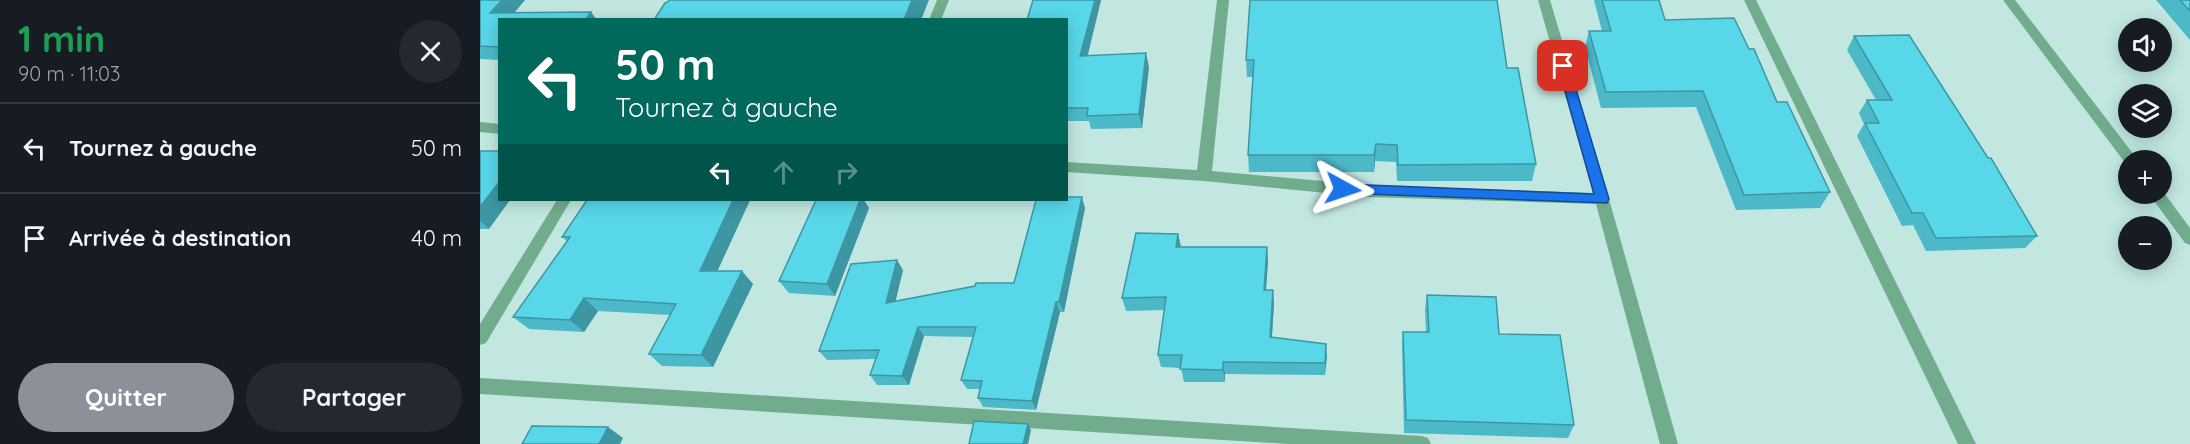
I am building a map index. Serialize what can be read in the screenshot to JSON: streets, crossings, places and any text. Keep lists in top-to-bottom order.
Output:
{
  "page": {
    "heading": ["1 min", "90 m · 11:03"],
    "map_buttons": ["+", "−"],
    "turn": ["50 m", "Tournez à gauche"],
    "list": [
      {
        "name": "Tournez à gauche",
        "value": "50 m"
      },
      {
        "name": "Arrivée à destination",
        "value": "40 m"
      }
    ],
    "buttons": ["Quitter", "Partager"]
  }
}
